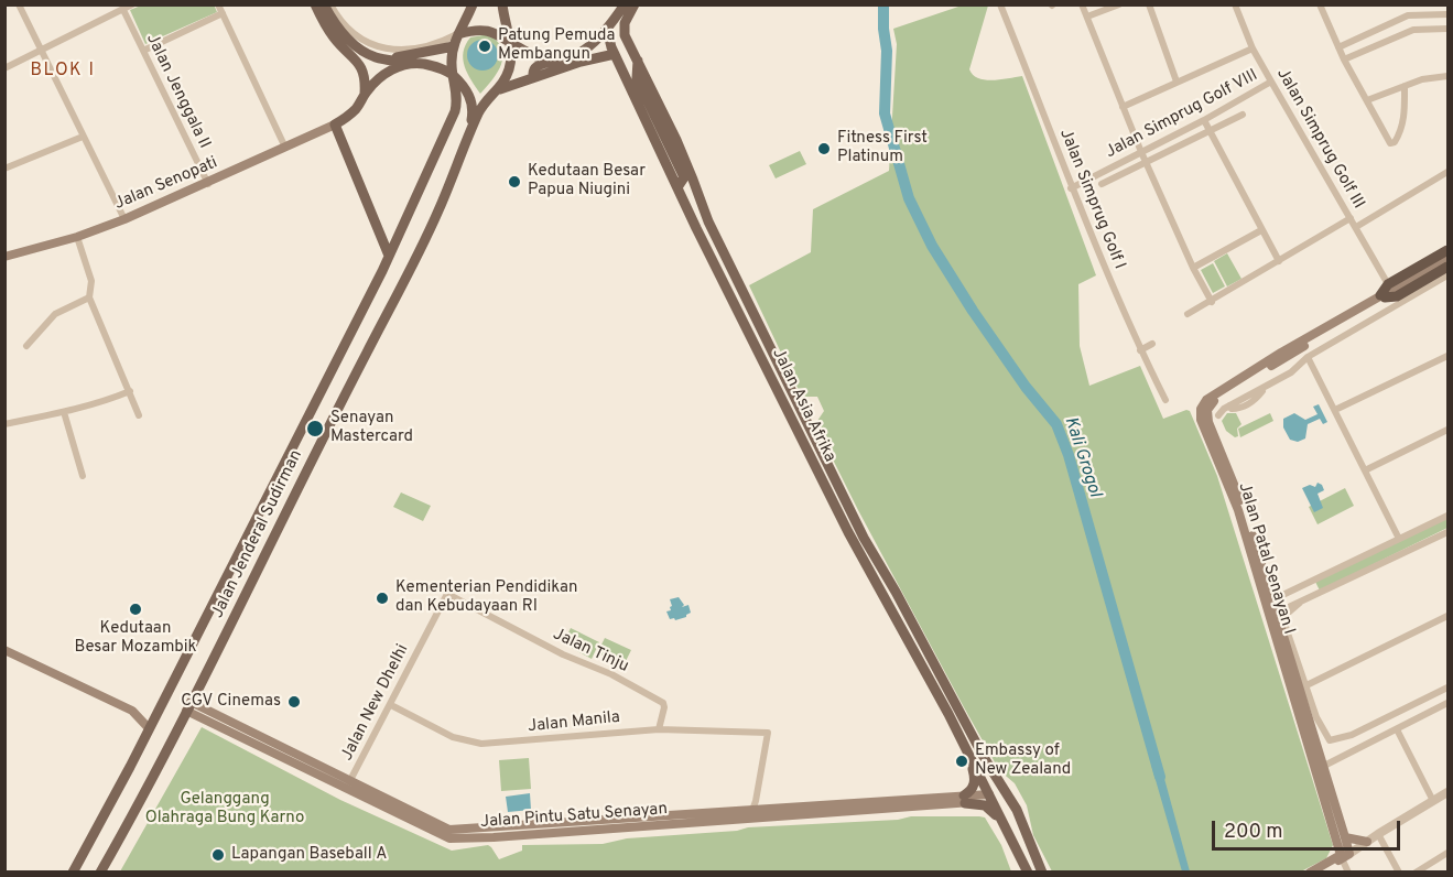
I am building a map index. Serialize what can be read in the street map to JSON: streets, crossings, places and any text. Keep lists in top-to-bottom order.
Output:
{
  "streets": {
    "main road": [
      "Jalan Senopati",
      "Jalan Asia Afrika",
      "Jalan Jenderal Sudirman",
      "Jalan Patal Senayan I",
      "Jalan Pintu Satu Senayan"
    ],
    "street": [
      "Jalan Jenggala II",
      "Jalan Simprug Golf VIII",
      "Jalan Simprug Golf III",
      "Jalan Simprug Golf I",
      "Jalan Tinju",
      "Jalan New Dhelhi",
      "Jalan Manila"
    ]
  },
  "crossings": [
    ["Jalan Jenggala II", "Jalan Senopati"],
    ["Jalan Simprug Golf VIII", "Jalan Simprug Golf III"],
    ["Jalan Simprug Golf VIII", "Jalan Simprug Golf I"],
    ["Jalan Simprug Golf III", "Jalan Patal Senayan I"],
    ["Jalan Asia Afrika", "Jalan Pintu Satu Senayan"],
    ["Jalan Jenderal Sudirman", "Jalan Pintu Satu Senayan"],
    ["Jalan Tinju", "Jalan New Dhelhi"],
    ["Jalan Tinju", "Jalan Manila"],
    ["Jalan New Dhelhi", "Jalan Manila"],
    ["Jalan New Dhelhi", "Jalan Pintu Satu Senayan"],
    ["Jalan Manila", "Jalan Pintu Satu Senayan"]
  ],
  "districts": ["BLOK I"],
  "water": ["Kali Grogol"],
  "parks": ["Gelanggang Olahraga Bung Karno"],
  "places": [
    "Patung Pemuda Membangun",
    "Fitness First Platinum",
    "Kedutaan Besar Papua Niugini",
    "Senayan Mastercard",
    "Kementerian Pendidikan dan Kebudayaan RI",
    "Kedutaan Besar Mozambik",
    "CGV Cinemas",
    "Embassy of New Zealand",
    "Lapangan Baseball A"
  ],
  "scale_bar": "200 m"
}
